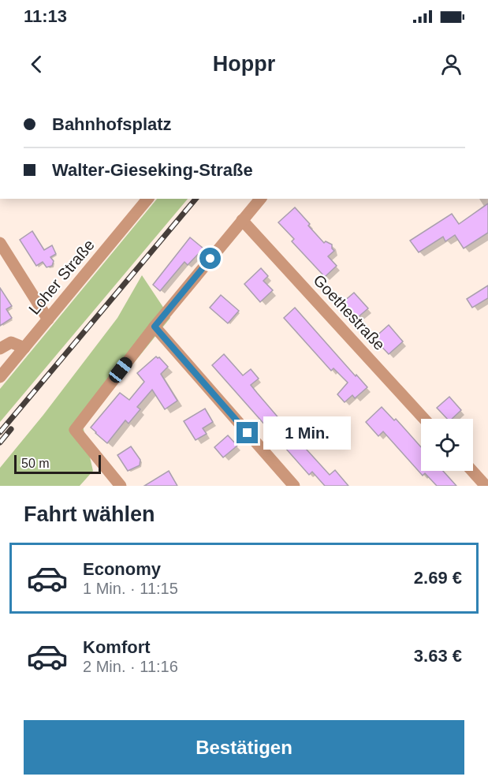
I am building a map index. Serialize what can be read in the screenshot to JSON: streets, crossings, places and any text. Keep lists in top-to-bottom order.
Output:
{
  "streets": {
    "street": ["Loher Straße", "Goethestraße"]
  },
  "scale_bar": "50 m",
  "page": {
    "status": "11:13",
    "header": "Hoppr",
    "banner": ["Bahnhofsplatz", "Walter-Gieseking-Straße"],
    "bubble": "1 Min.",
    "scale": "50 m",
    "heading": "Fahrt wählen",
    "list": [
      {
        "name": "Economy",
        "note": "1 Min. · 11:15",
        "value": "2.69 €"
      },
      {
        "name": "Komfort",
        "note": "2 Min. · 11:16",
        "value": "3.63 €"
      }
    ],
    "buttons": "Bestätigen"
  }
}
